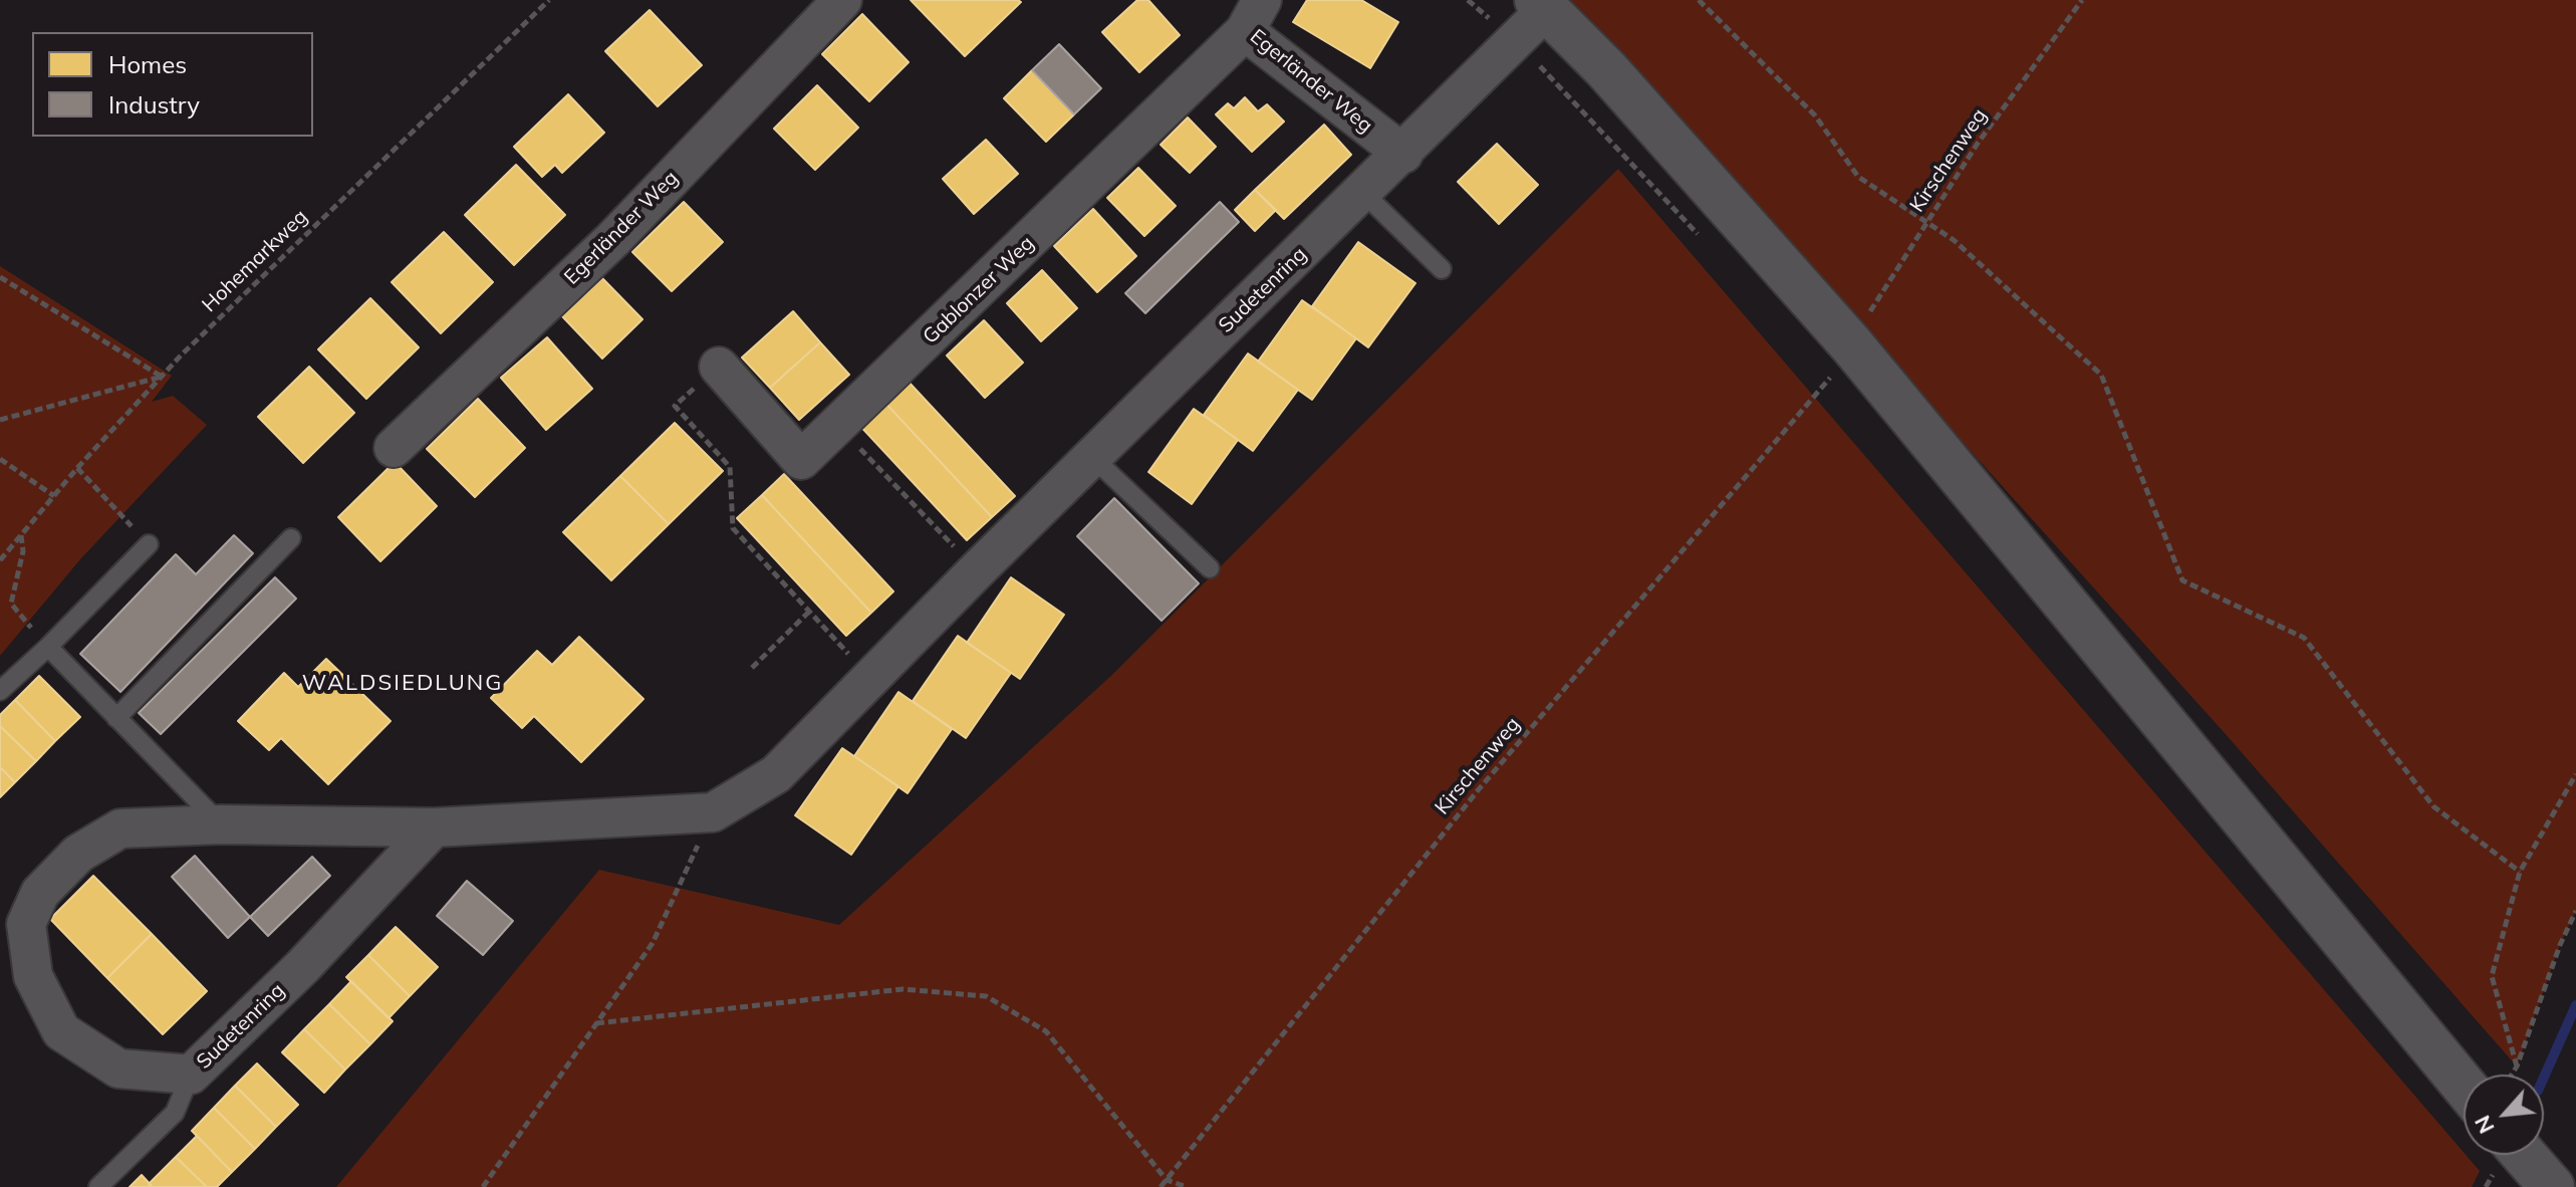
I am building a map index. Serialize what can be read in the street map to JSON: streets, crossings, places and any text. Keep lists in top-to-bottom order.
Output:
{
  "streets": {
    "street": ["Egerländer Weg", "Gablonzer Weg", "Sudetenring"],
    "path": ["Kirschenweg", "Hohemarkweg"]
  },
  "crossings": [
    ["Egerländer Weg", "Gablonzer Weg"],
    ["Egerländer Weg", "Sudetenring"]
  ],
  "districts": ["WALDSIEDLUNG"],
  "legend": ["Homes", "Industry"],
  "north": "bottom left"
}
